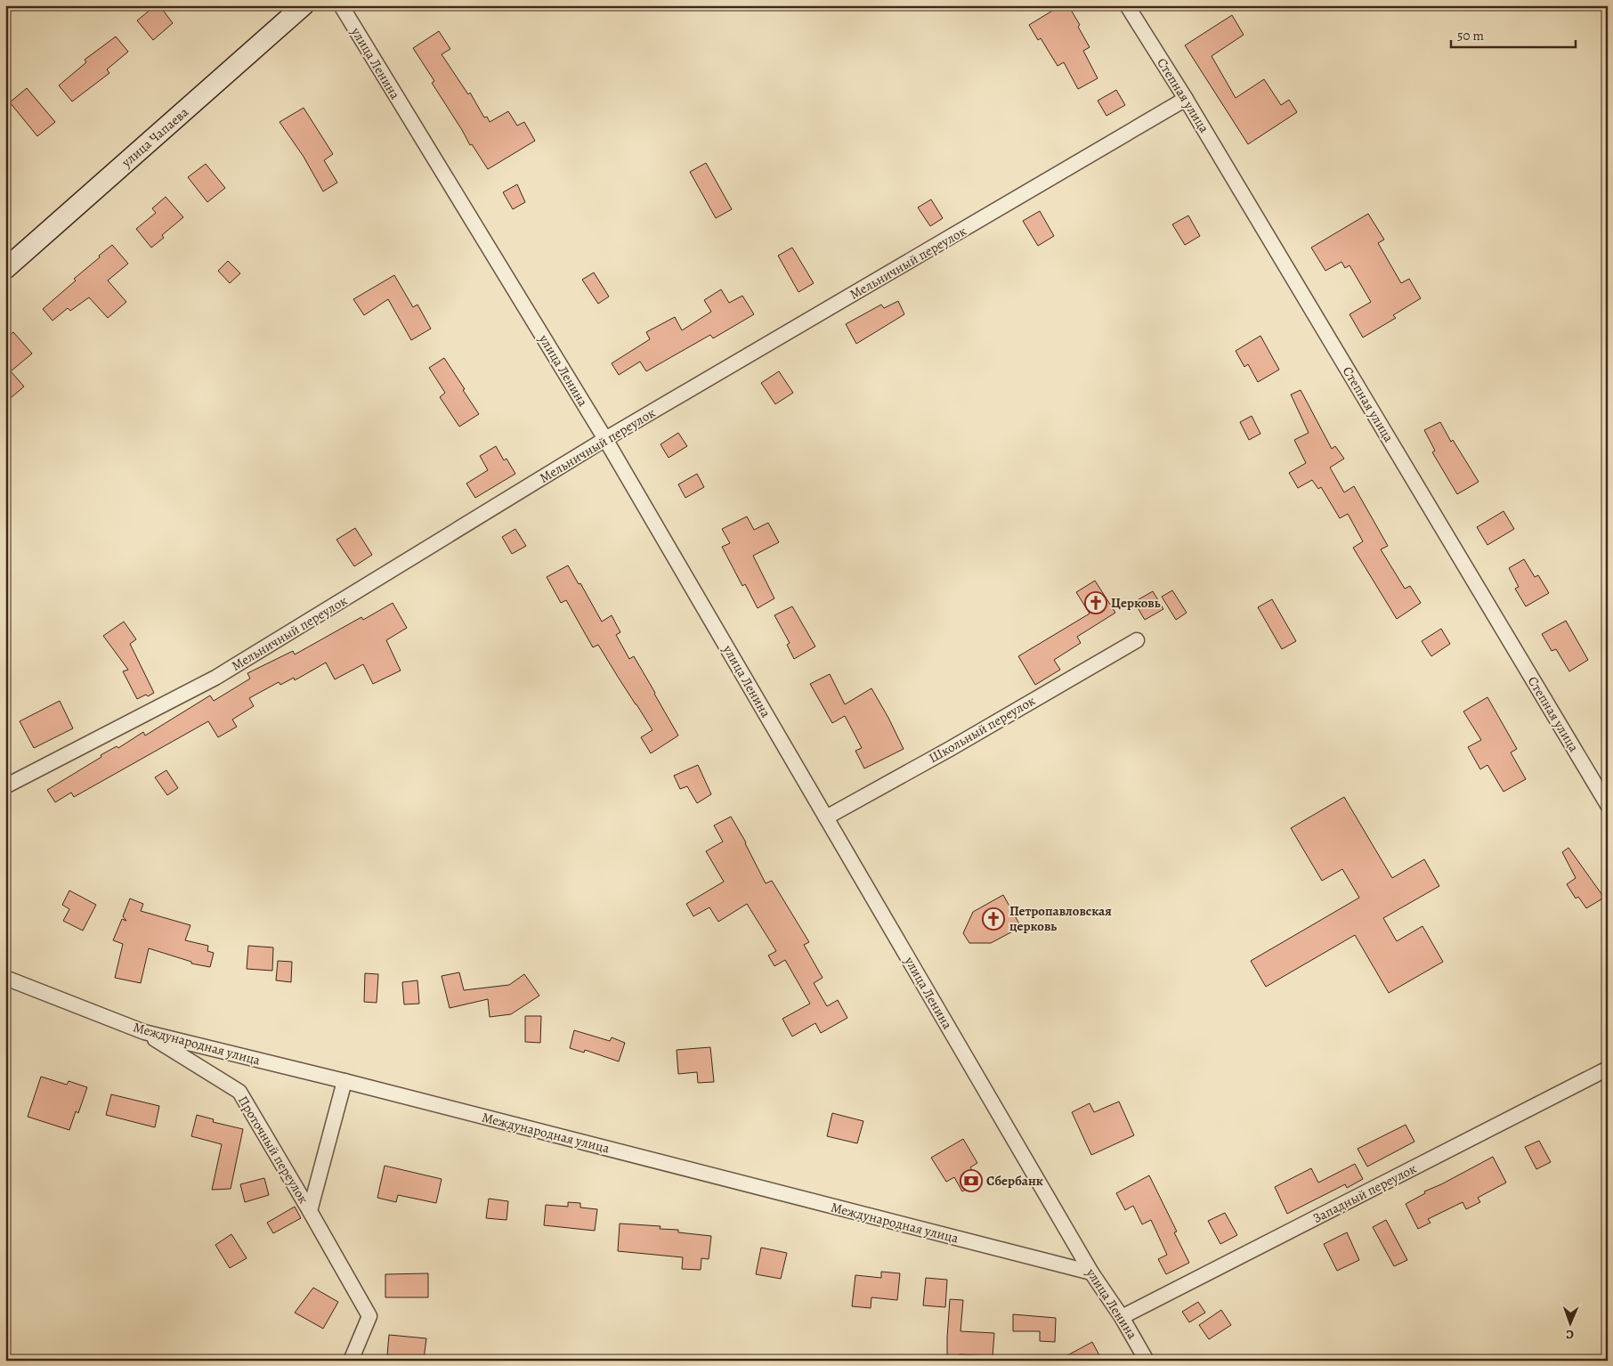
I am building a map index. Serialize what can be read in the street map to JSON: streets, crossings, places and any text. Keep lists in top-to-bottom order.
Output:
{
  "streets": {
    "main road": ["улица Чапаева"],
    "street": [
      "улица Ленина",
      "Степная улица",
      "Мельничный переулок",
      "Школьный переулок",
      "Международная улица",
      "Проточный переулок",
      "Западный переулок"
    ]
  },
  "crossings": [
    ["улица Ленина", "Мельничный переулок"],
    ["улица Ленина", "Школьный переулок"],
    ["улица Ленина", "Международная улица"],
    ["улица Ленина", "Западный переулок"],
    ["Степная улица", "Мельничный переулок"],
    ["Международная улица", "Проточный переулок"]
  ],
  "places": {
    "church": ["Церковь", "Петропавловская церковь"],
    "bank": ["Сбербанк"]
  },
  "scale_bar": "50 m",
  "north": "bottom"
}
